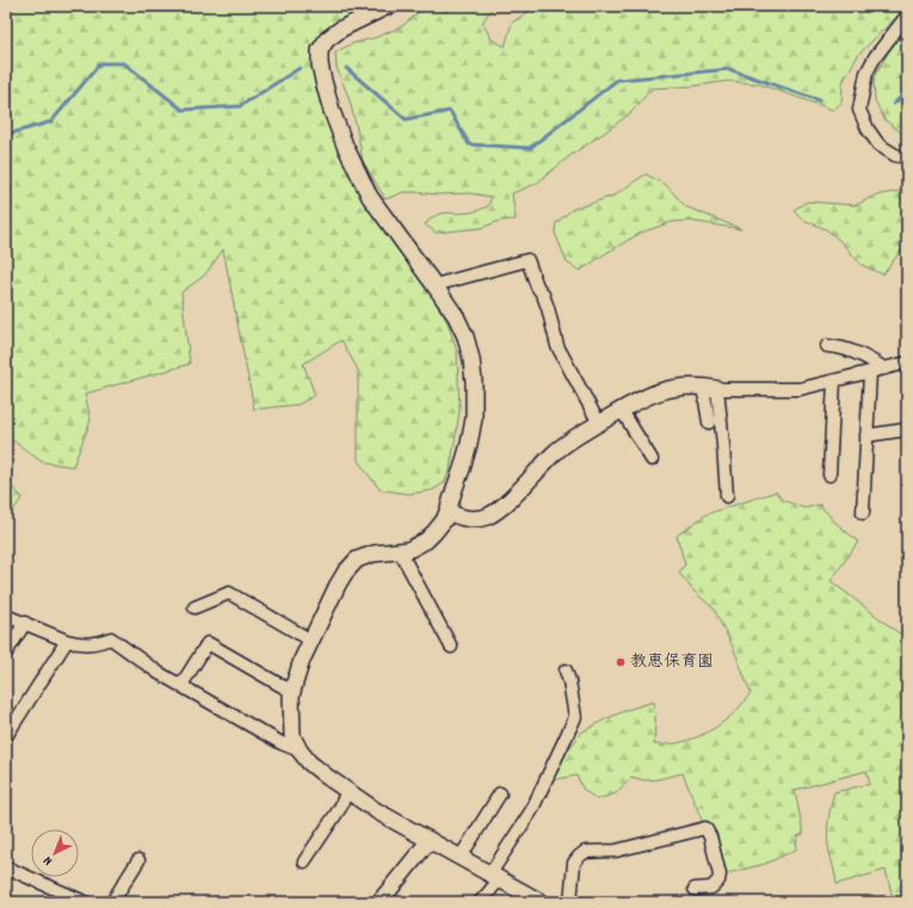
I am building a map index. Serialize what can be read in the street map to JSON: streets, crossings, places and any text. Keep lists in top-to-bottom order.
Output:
{
  "places": ["教恵保育園"],
  "north": "bottom left"
}
